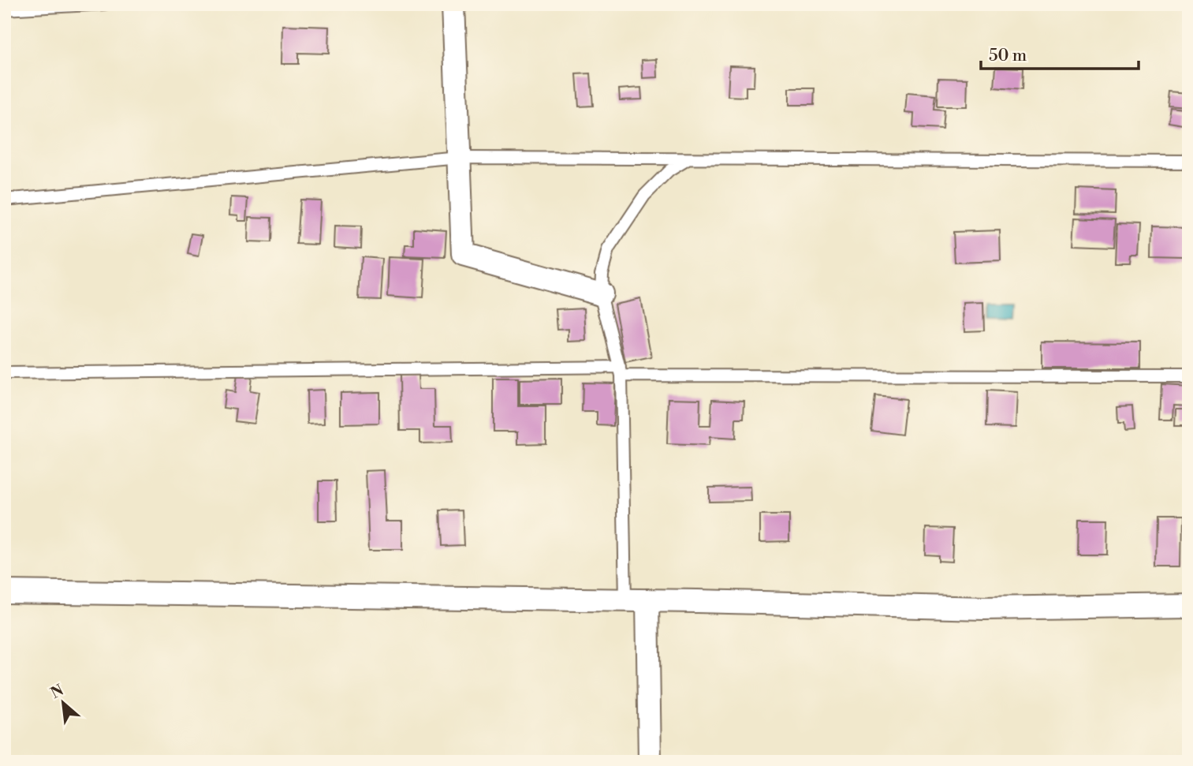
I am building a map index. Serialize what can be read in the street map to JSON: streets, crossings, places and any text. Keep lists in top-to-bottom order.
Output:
{
  "scale_bar": "50 m",
  "north": "top left"
}
